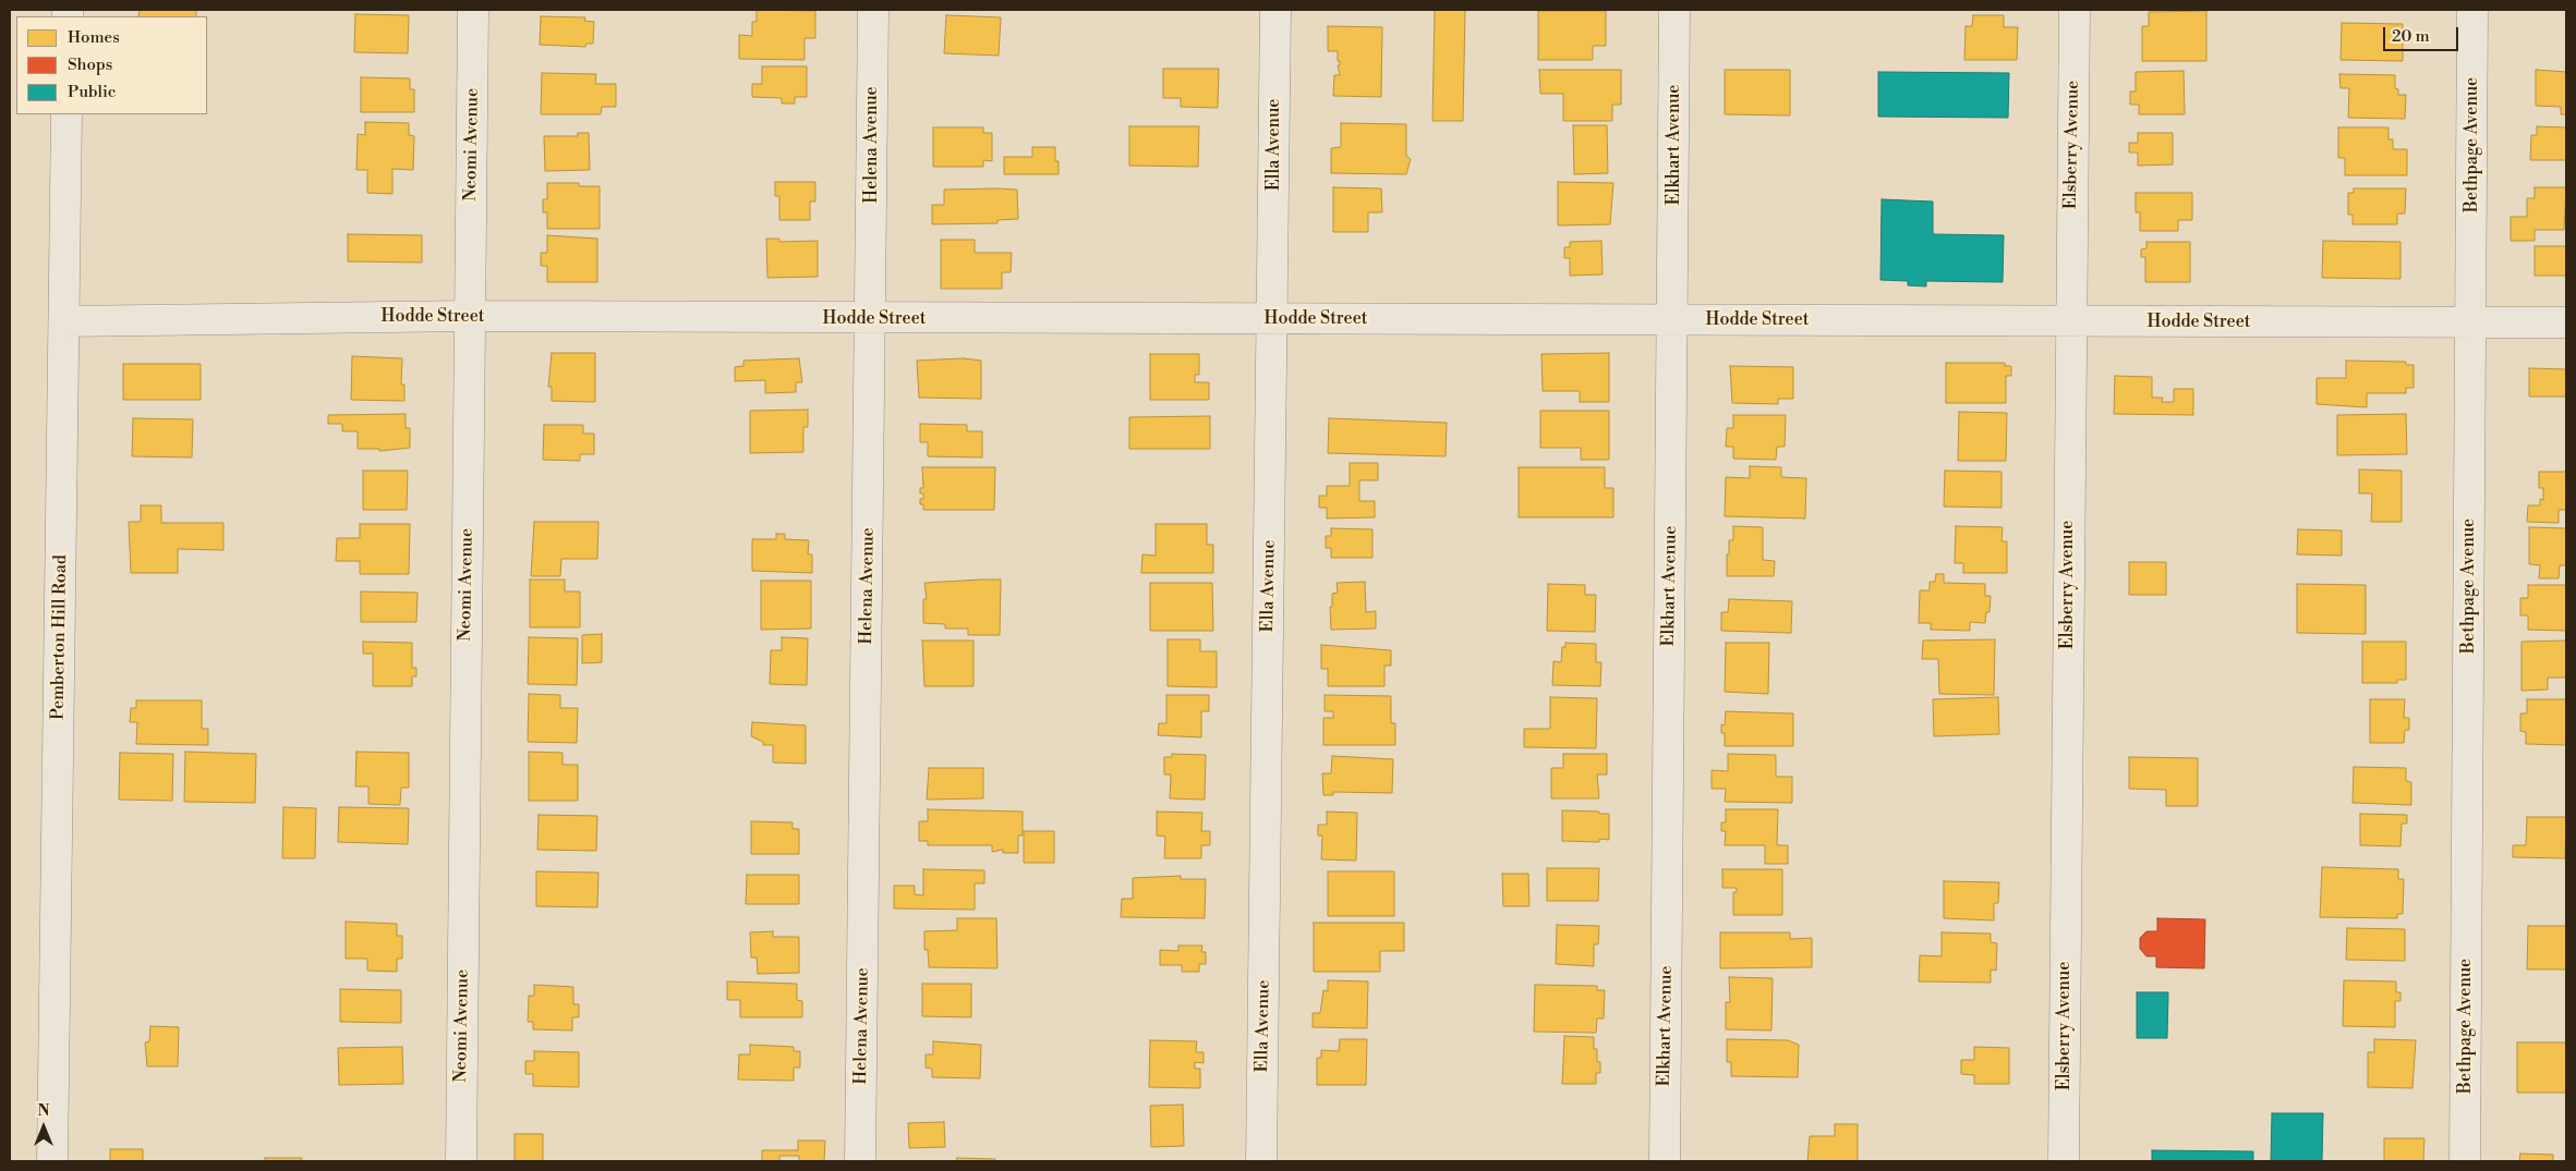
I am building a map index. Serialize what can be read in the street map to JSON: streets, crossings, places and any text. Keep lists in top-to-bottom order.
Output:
{
  "streets": {
    "street": [
      "Neomi Avenue",
      "Helena Avenue",
      "Ella Avenue",
      "Elkhart Avenue",
      "Elsberry Avenue",
      "Bethpage Avenue",
      "Hodde Street",
      "Pemberton Hill Road"
    ]
  },
  "crossings": [
    ["Neomi Avenue", "Hodde Street"],
    ["Helena Avenue", "Hodde Street"],
    ["Ella Avenue", "Hodde Street"],
    ["Elkhart Avenue", "Hodde Street"],
    ["Elsberry Avenue", "Hodde Street"],
    ["Bethpage Avenue", "Hodde Street"],
    ["Hodde Street", "Pemberton Hill Road"]
  ],
  "legend": ["Homes", "Shops", "Public"],
  "scale_bar": "20 m",
  "north": "top"
}
